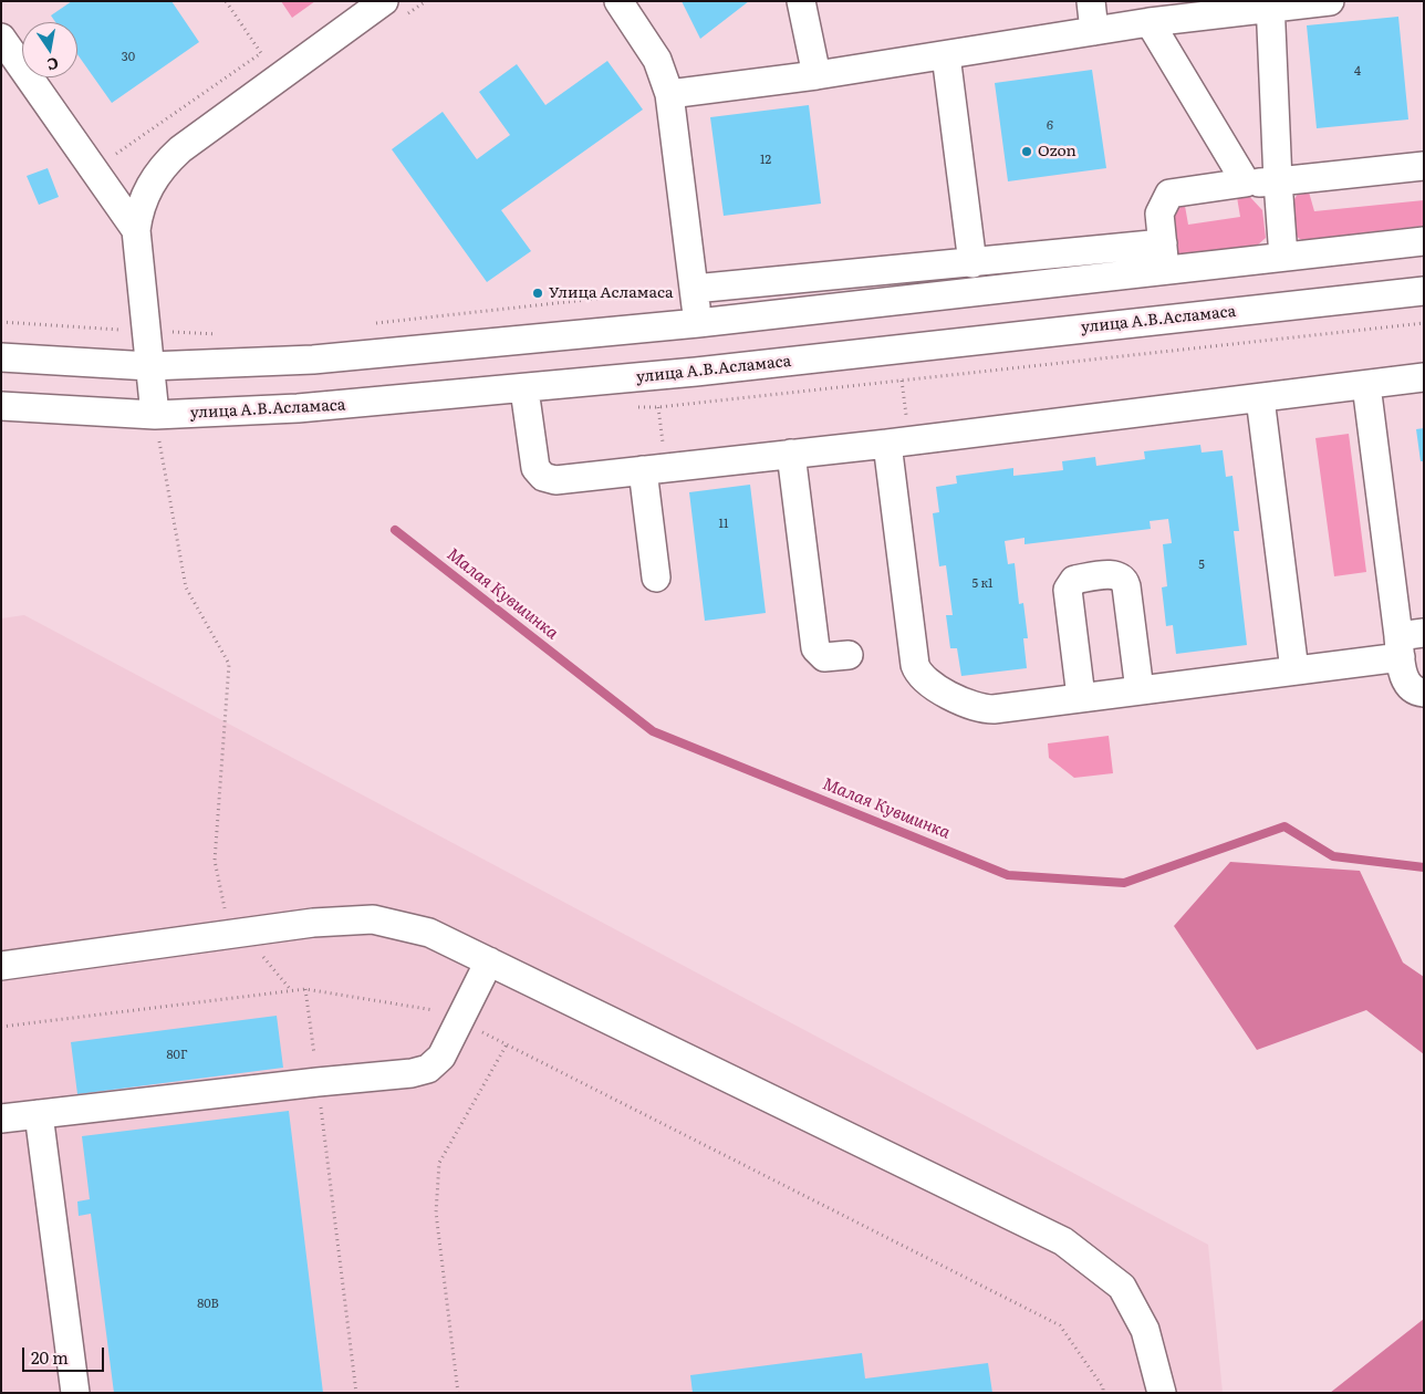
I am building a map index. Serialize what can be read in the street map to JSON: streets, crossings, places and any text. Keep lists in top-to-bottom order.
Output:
{
  "streets": {
    "street": ["улица А.В.Асламаса"]
  },
  "water": ["Малая Кувшинка"],
  "places": ["Ozon", "Улица Асламаса"],
  "house_numbers": [
    "30",
    "4",
    "6",
    "12",
    "11",
    "5",
    "5 к1",
    "80Г",
    "80В"
  ],
  "scale_bar": "20 m",
  "north": "bottom"
}
